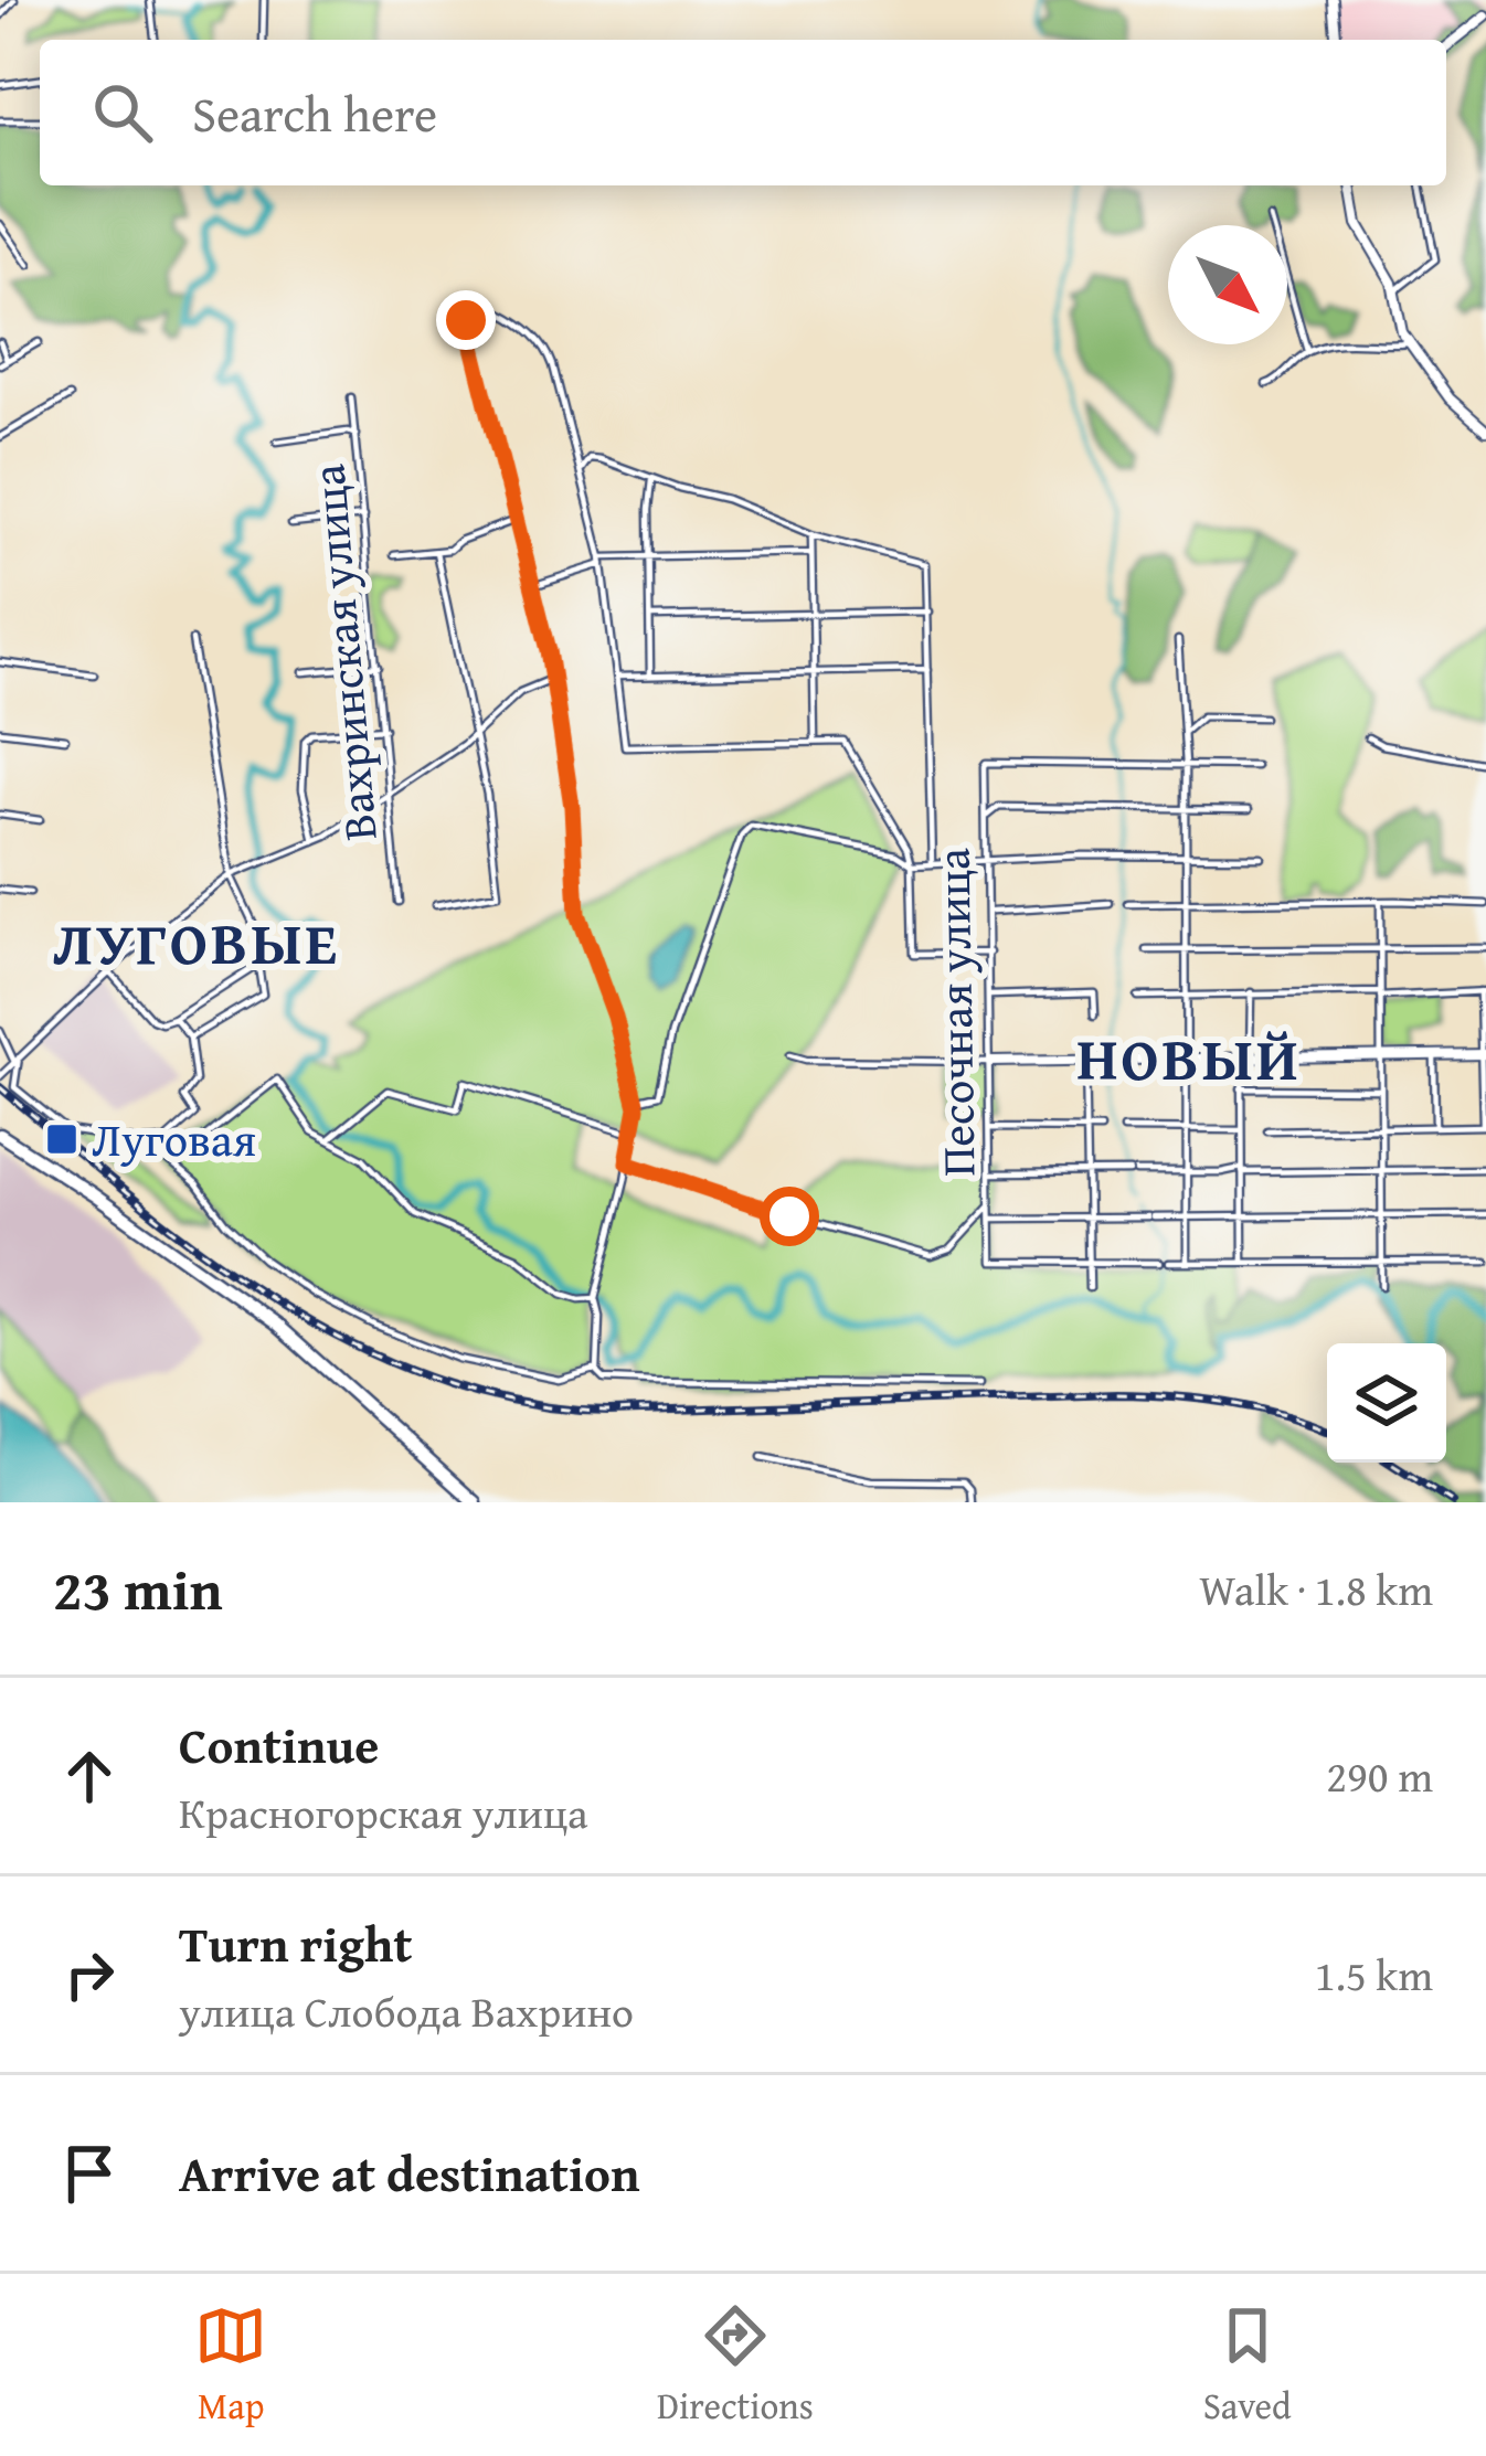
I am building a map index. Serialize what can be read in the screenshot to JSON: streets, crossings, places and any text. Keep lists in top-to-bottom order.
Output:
{
  "streets": {
    "street": ["Вахринская улица", "Песочная улица"]
  },
  "districts": ["ЛУГОВЫЕ", "НОВЫЙ"],
  "places": {
    "transit": ["Луговая"]
  },
  "north": "bottom right",
  "page": {
    "search": "Search here",
    "heading": ["23 min", "Walk · 1.8 km"],
    "list": [
      ["Continue", "Красногорская улица", "290 m"],
      ["Turn right", "улица Слобода Вахрино", "1.5 km"],
      "Arrive at destination"
    ],
    "nav": ["Map", "Directions", "Saved"]
  }
}
